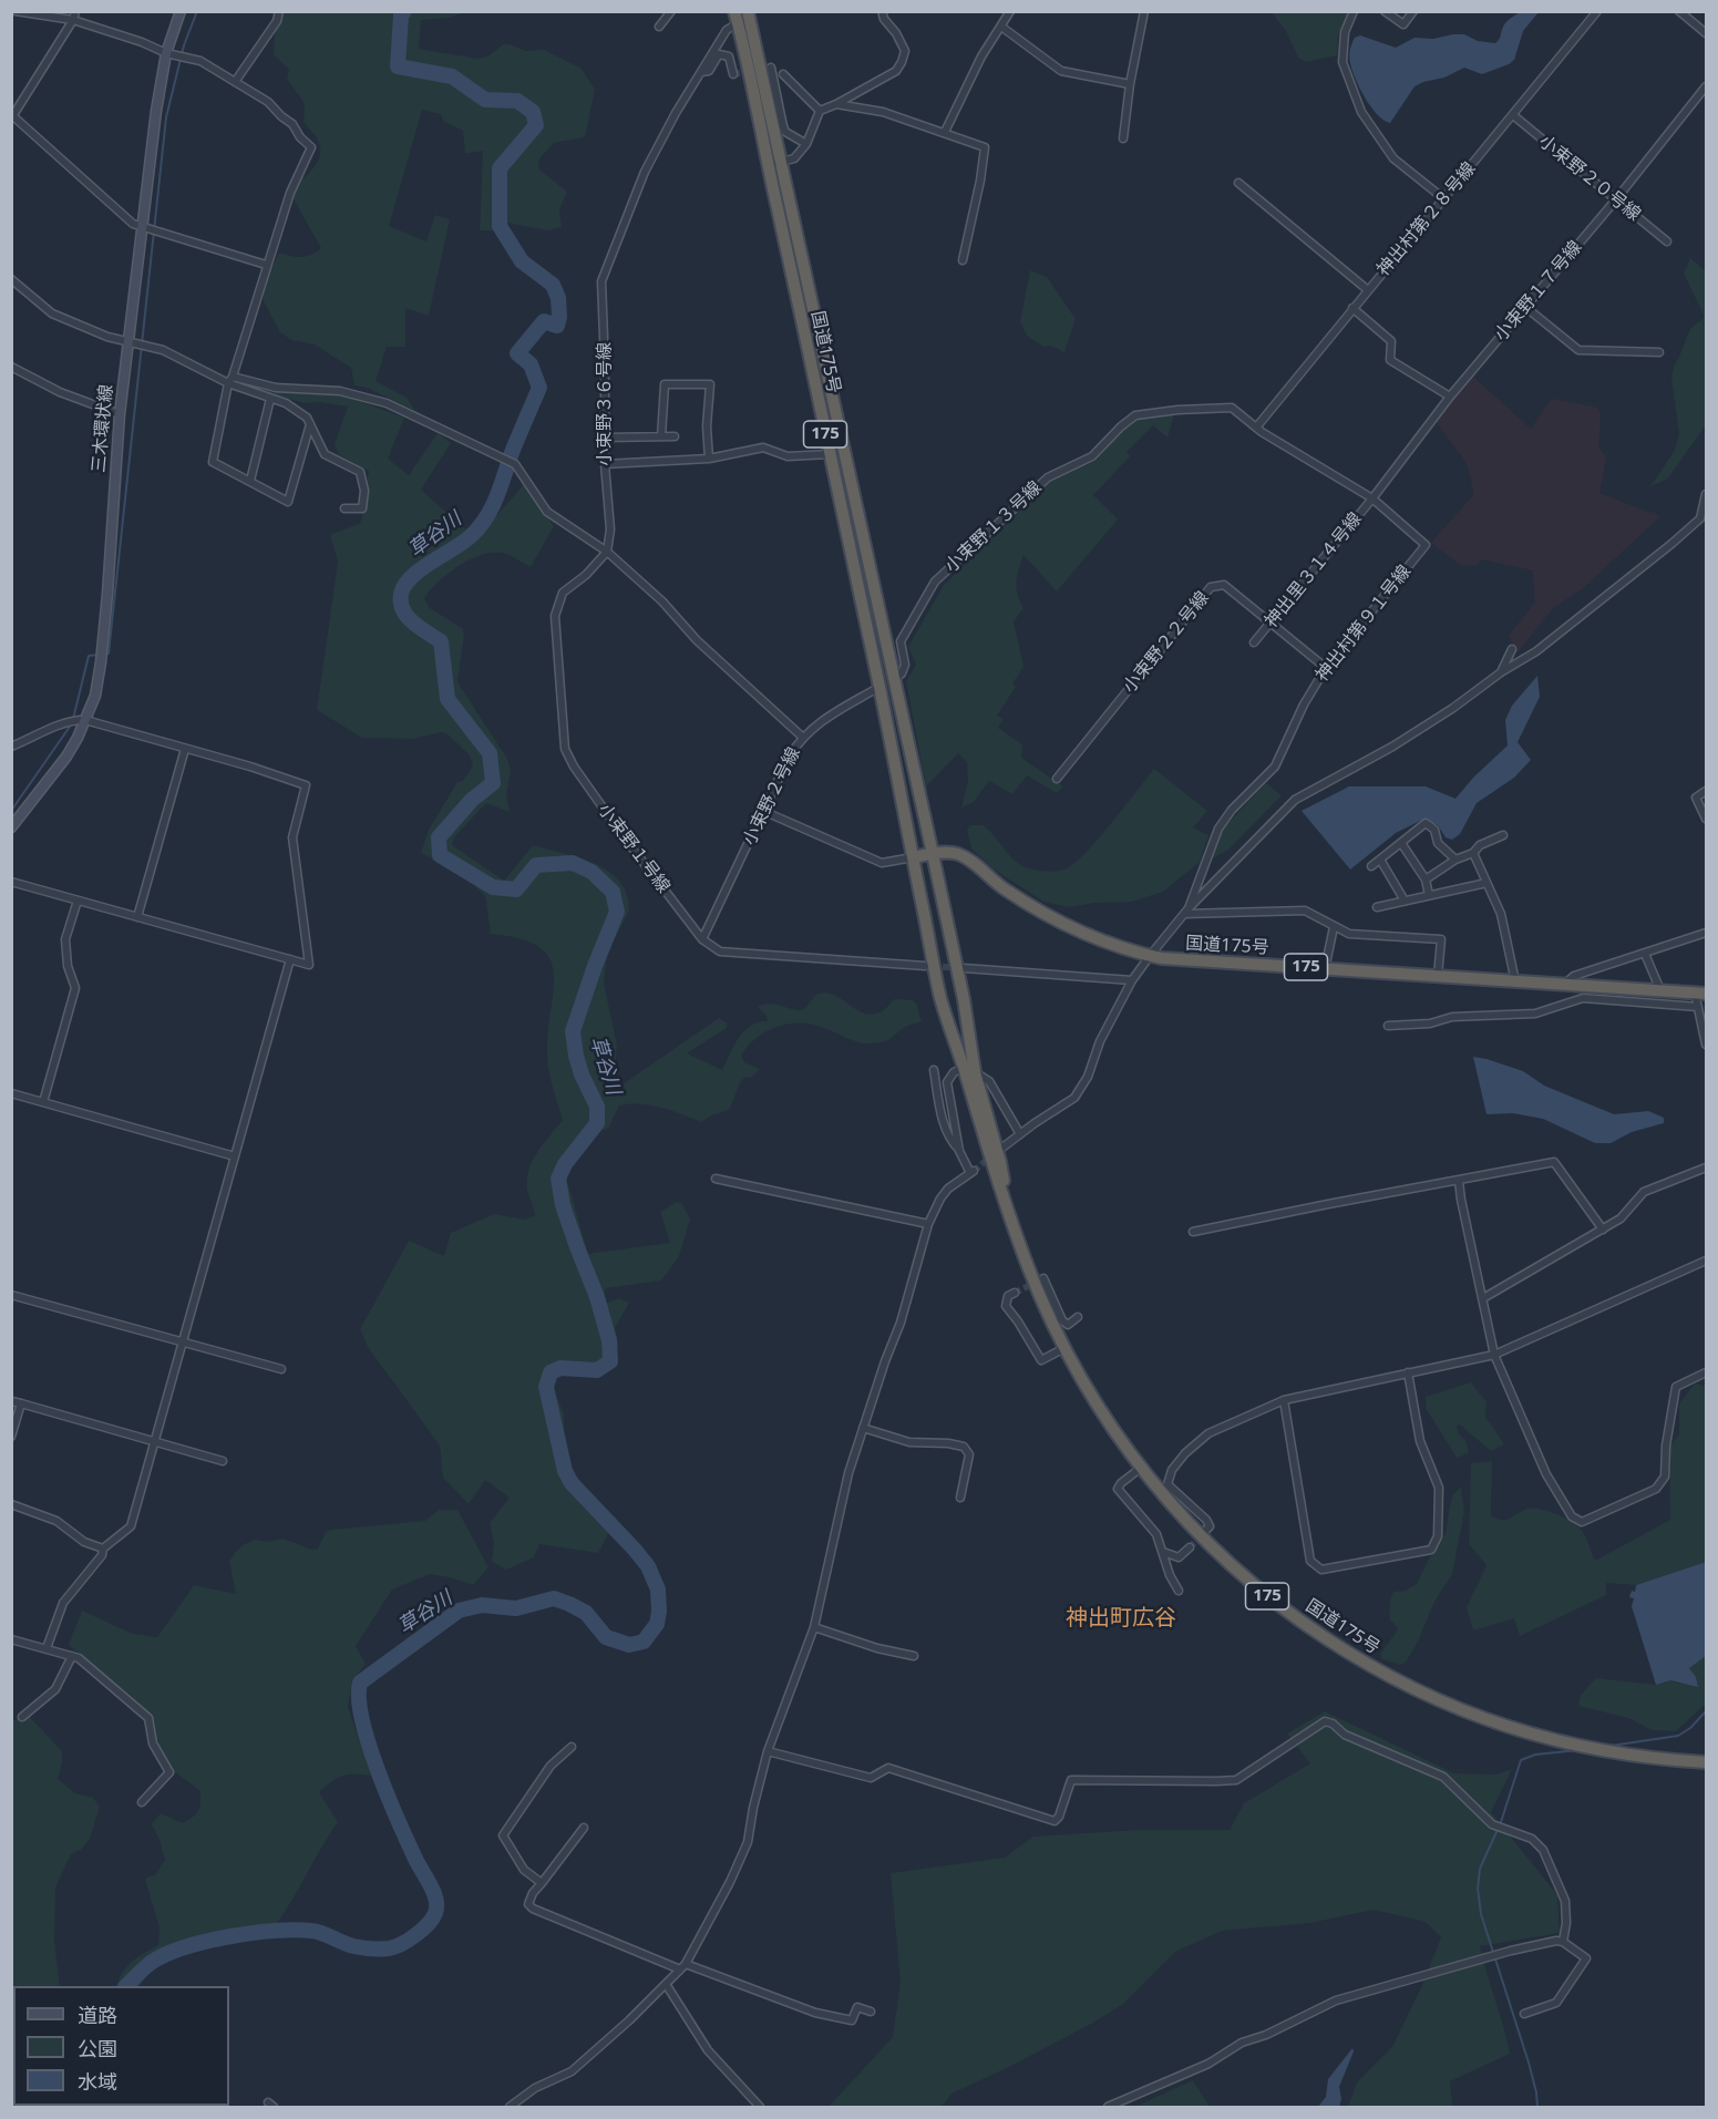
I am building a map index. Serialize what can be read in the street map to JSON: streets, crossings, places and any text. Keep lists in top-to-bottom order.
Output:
{
  "streets": {
    "highway": ["国道175号", "175"],
    "main road": ["三木環状線"],
    "street": [
      "小束野２０号線",
      "神出村第２８号線",
      "小束野１７号線",
      "小束野３６号線",
      "小束野１３号線",
      "神出里３１４号線",
      "神出村第９１号線",
      "小束野２２号線",
      "小束野２号線",
      "小束野１号線"
    ]
  },
  "crossings": [
    ["小束野２０号線", "神出村第２８号線"],
    ["小束野２０号線", "小束野１７号線"],
    ["神出村第２８号線", "小束野１３号線"],
    ["小束野１７号線", "小束野１３号線"],
    ["小束野１７号線", "神出里３１４号線"],
    ["国道175号", "小束野３６号線"],
    ["国道175号", "小束野１３号線"],
    ["国道175号", "小束野２号線"],
    ["小束野３６号線", "小束野１号線"],
    ["小束野１３号線", "神出里３１４号線"],
    ["小束野１３号線", "神出村第９１号線"],
    ["神出里３１４号線", "小束野２２号線"],
    ["神出村第９１号線", "小束野２２号線"],
    ["小束野２号線", "小束野１号線"]
  ],
  "districts": ["神出町広谷"],
  "water": ["草谷川"],
  "legend": ["道路", "公園", "水域"]
}
